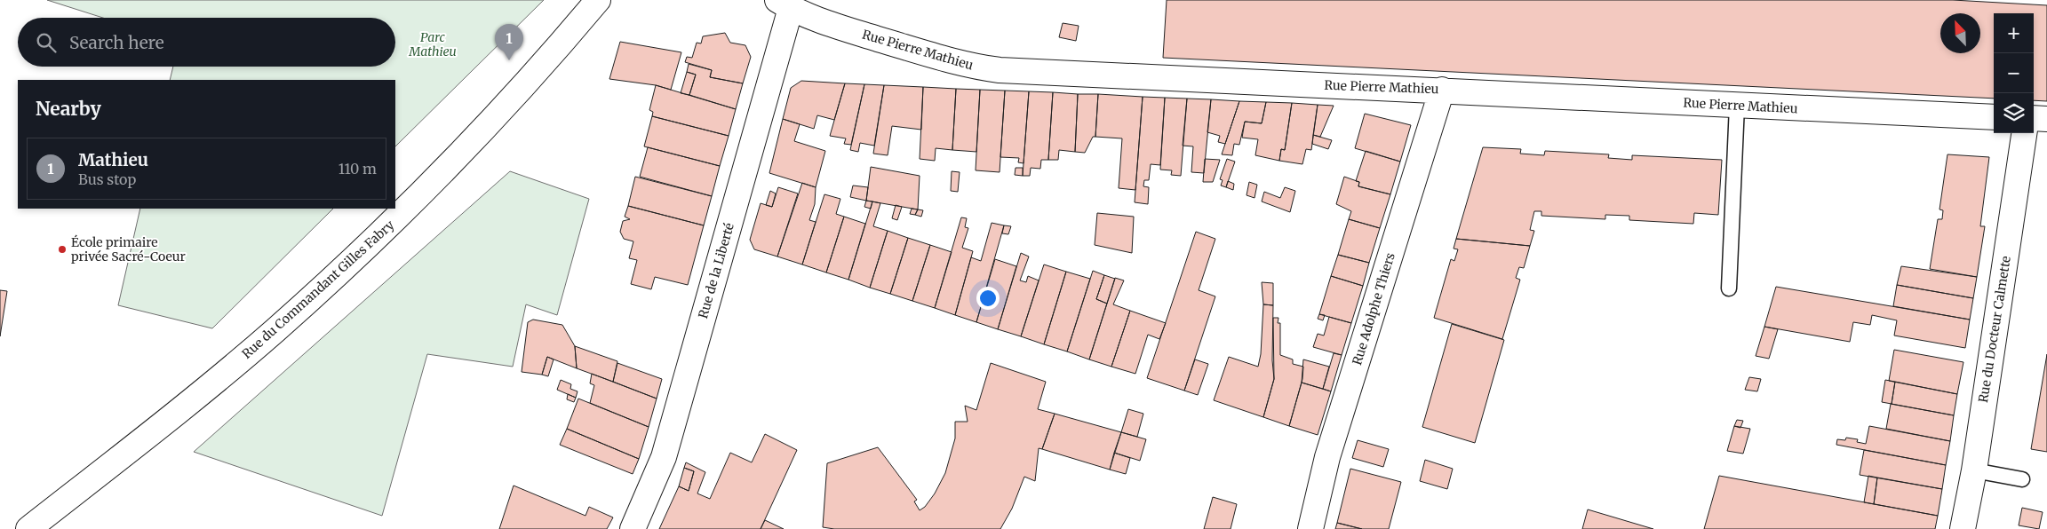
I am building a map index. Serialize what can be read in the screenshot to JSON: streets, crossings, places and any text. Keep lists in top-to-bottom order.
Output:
{
  "streets": {
    "street": [
      "Rue Pierre Mathieu",
      "Rue de la Liberté",
      "Rue du Commandant Gilles Fabry",
      "Rue Adolphe Thiers",
      "Rue du Docteur Calmette"
    ]
  },
  "crossings": [
    ["Rue Pierre Mathieu", "Rue de la Liberté"],
    ["Rue Pierre Mathieu", "Rue Adolphe Thiers"]
  ],
  "parks": ["Parc Mathieu"],
  "places": ["École primaire privée Sacré-Coeur"],
  "north": "top left",
  "page": {
    "map_buttons": ["+", "−"],
    "search": "Search here",
    "pins": "1",
    "heading": "Nearby",
    "list": [
      {
        "mark": "1",
        "name": "Mathieu",
        "note": "Bus stop",
        "value": "110 m"
      }
    ]
  }
}
